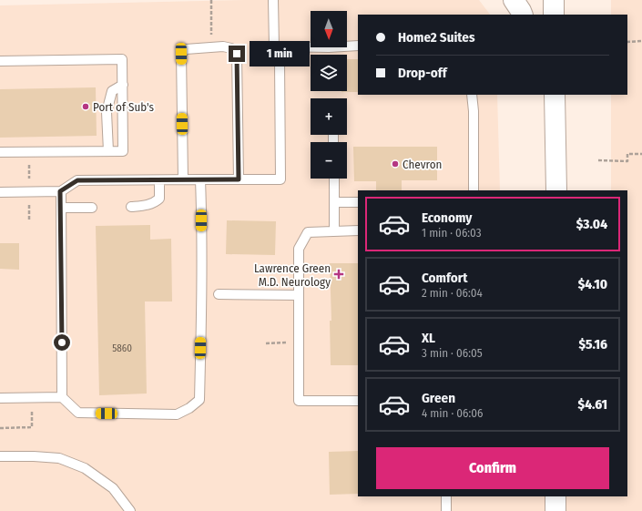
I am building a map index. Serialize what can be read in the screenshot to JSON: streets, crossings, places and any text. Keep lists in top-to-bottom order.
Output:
{
  "places": {
    "other": ["Port of Sub's", "Chevron"],
    "health": ["Lawrence Green M.D. Neurology"]
  },
  "house_numbers": ["5860"],
  "north": "bottom",
  "page": {
    "map_buttons": ["+", "−"],
    "banner": ["Home2 Suites", "Drop-off"],
    "bubble": "1 min",
    "list": [
      {
        "name": "Economy",
        "note": "1 min · 06:03",
        "value": "$3.04"
      },
      {
        "name": "Comfort",
        "note": "2 min · 06:04",
        "value": "$4.10"
      },
      {
        "name": "XL",
        "note": "3 min · 06:05",
        "value": "$5.16"
      },
      {
        "name": "Green",
        "note": "4 min · 06:06",
        "value": "$4.61"
      }
    ],
    "buttons": "Confirm"
  }
}
